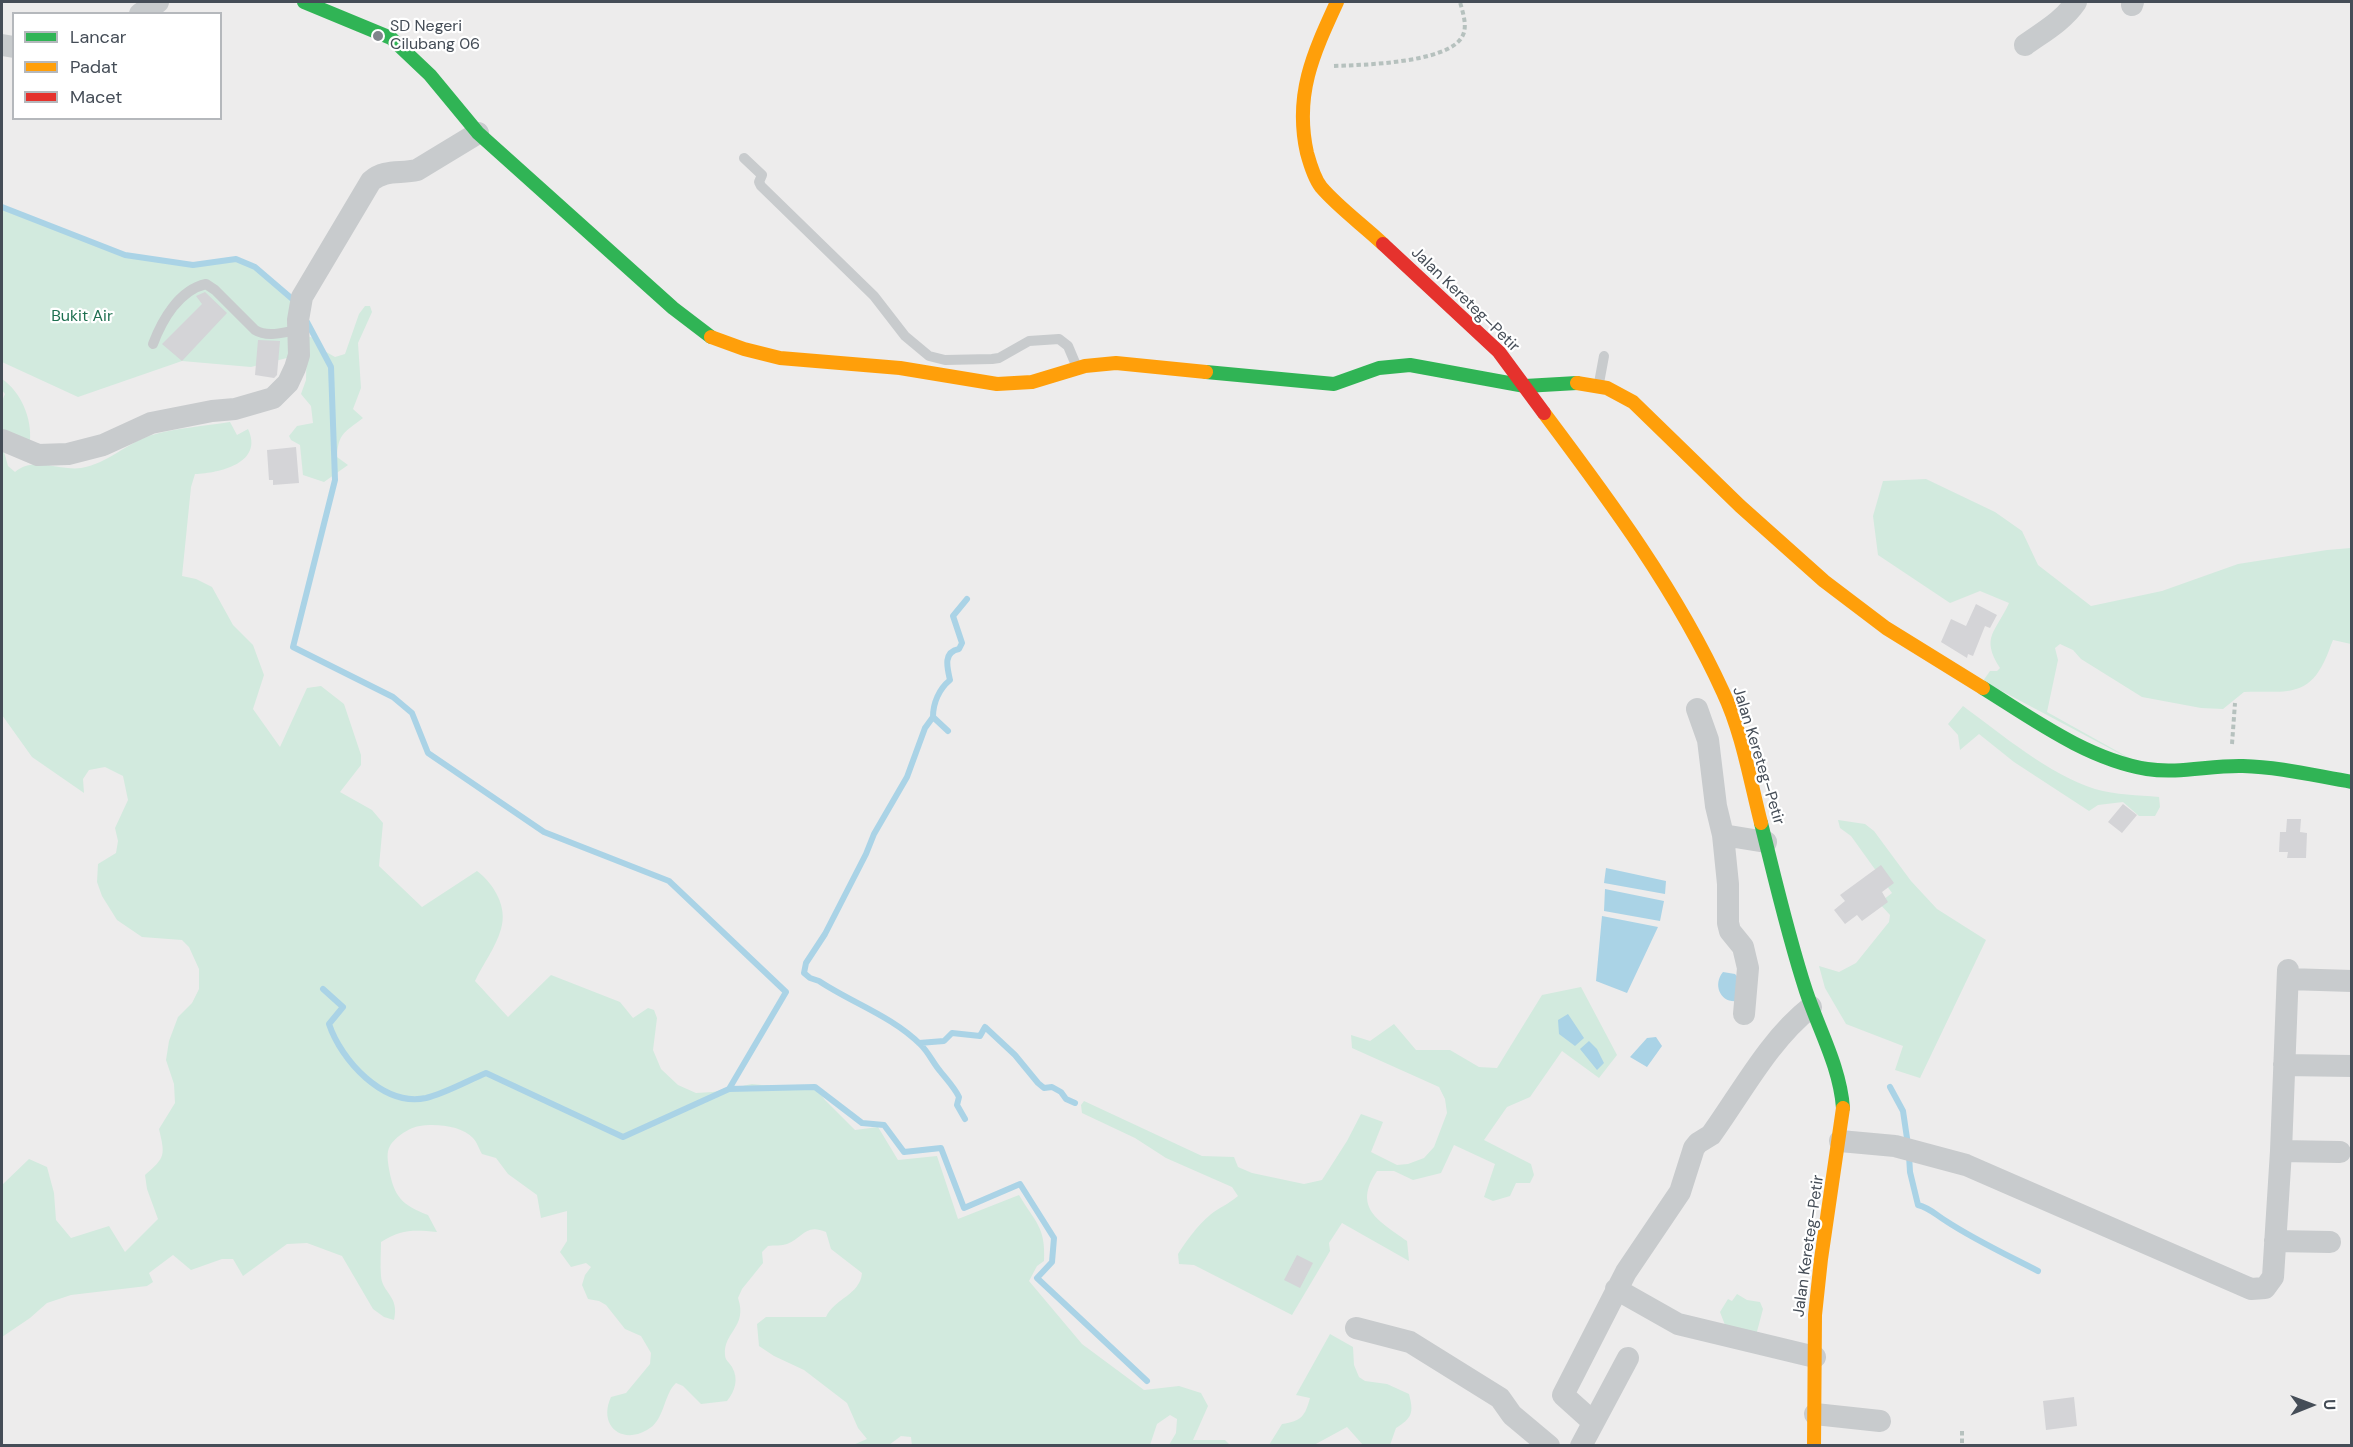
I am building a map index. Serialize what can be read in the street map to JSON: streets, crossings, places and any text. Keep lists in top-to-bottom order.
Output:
{
  "streets": {
    "street": ["Jalan Kereteg–Petir"]
  },
  "parks": ["Bukit Air"],
  "places": ["SD Negeri Cilubang 06"],
  "legend": ["Lancar", "Padat", "Macet"],
  "north": "right"
}
